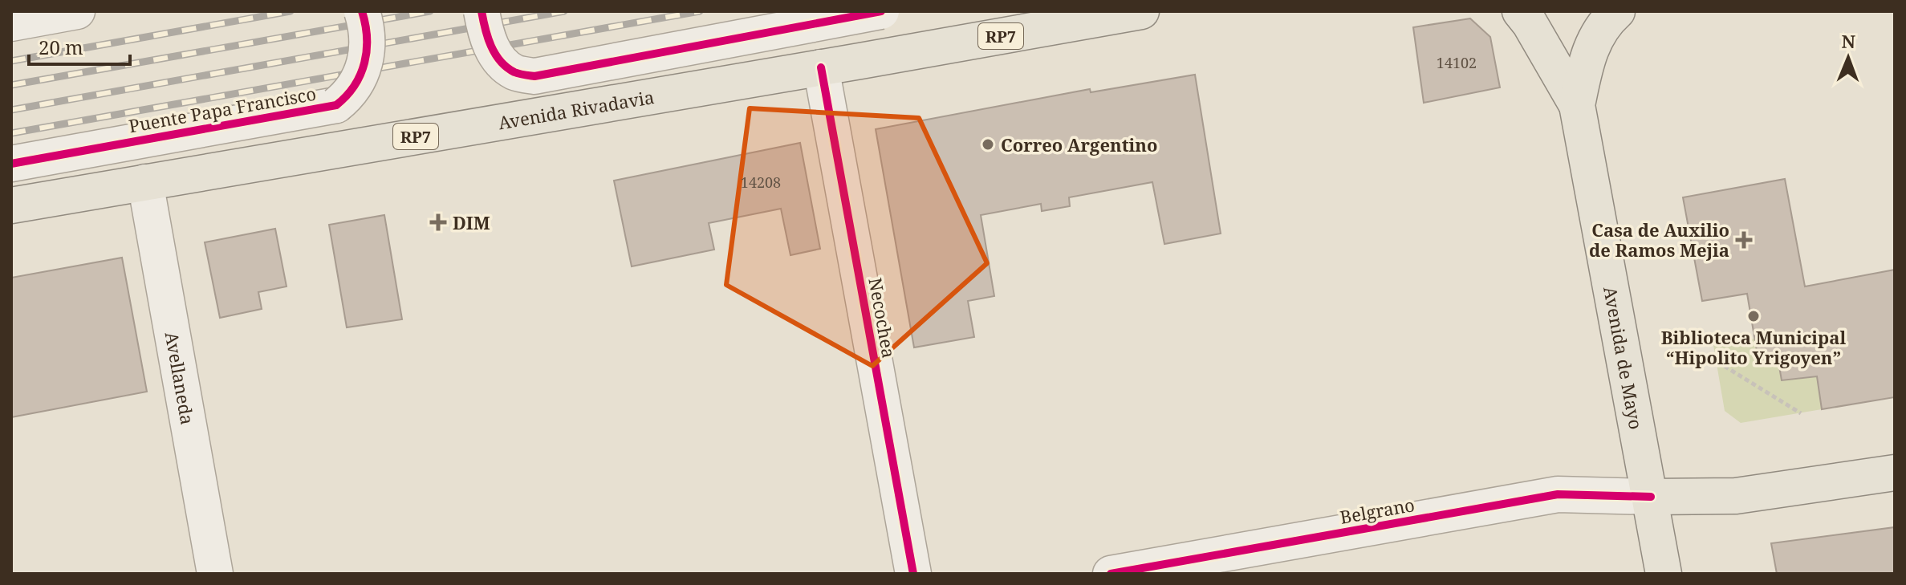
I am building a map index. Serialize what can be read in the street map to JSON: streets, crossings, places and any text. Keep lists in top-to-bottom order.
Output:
{
  "streets": {
    "main road": [
      "RP7",
      "Avenida Rivadavia",
      "Avenida de Mayo",
      "Belgrano"
    ],
    "street": ["Puente Papa Francisco", "Necochea", "Avellaneda"]
  },
  "crossings": [
    ["Avenida Rivadavia", "Necochea"],
    ["Avenida Rivadavia", "Avellaneda"],
    ["Avenida de Mayo", "Belgrano"]
  ],
  "places": {
    "other": ["Correo Argentino", "Biblioteca Municipal “Hipolito Yrigoyen”"],
    "health": ["DIM", "Casa de Auxilio de Ramos Mejia"]
  },
  "house_numbers": ["14102", "14208"],
  "scale_bar": "20 m",
  "north": "top"
}
